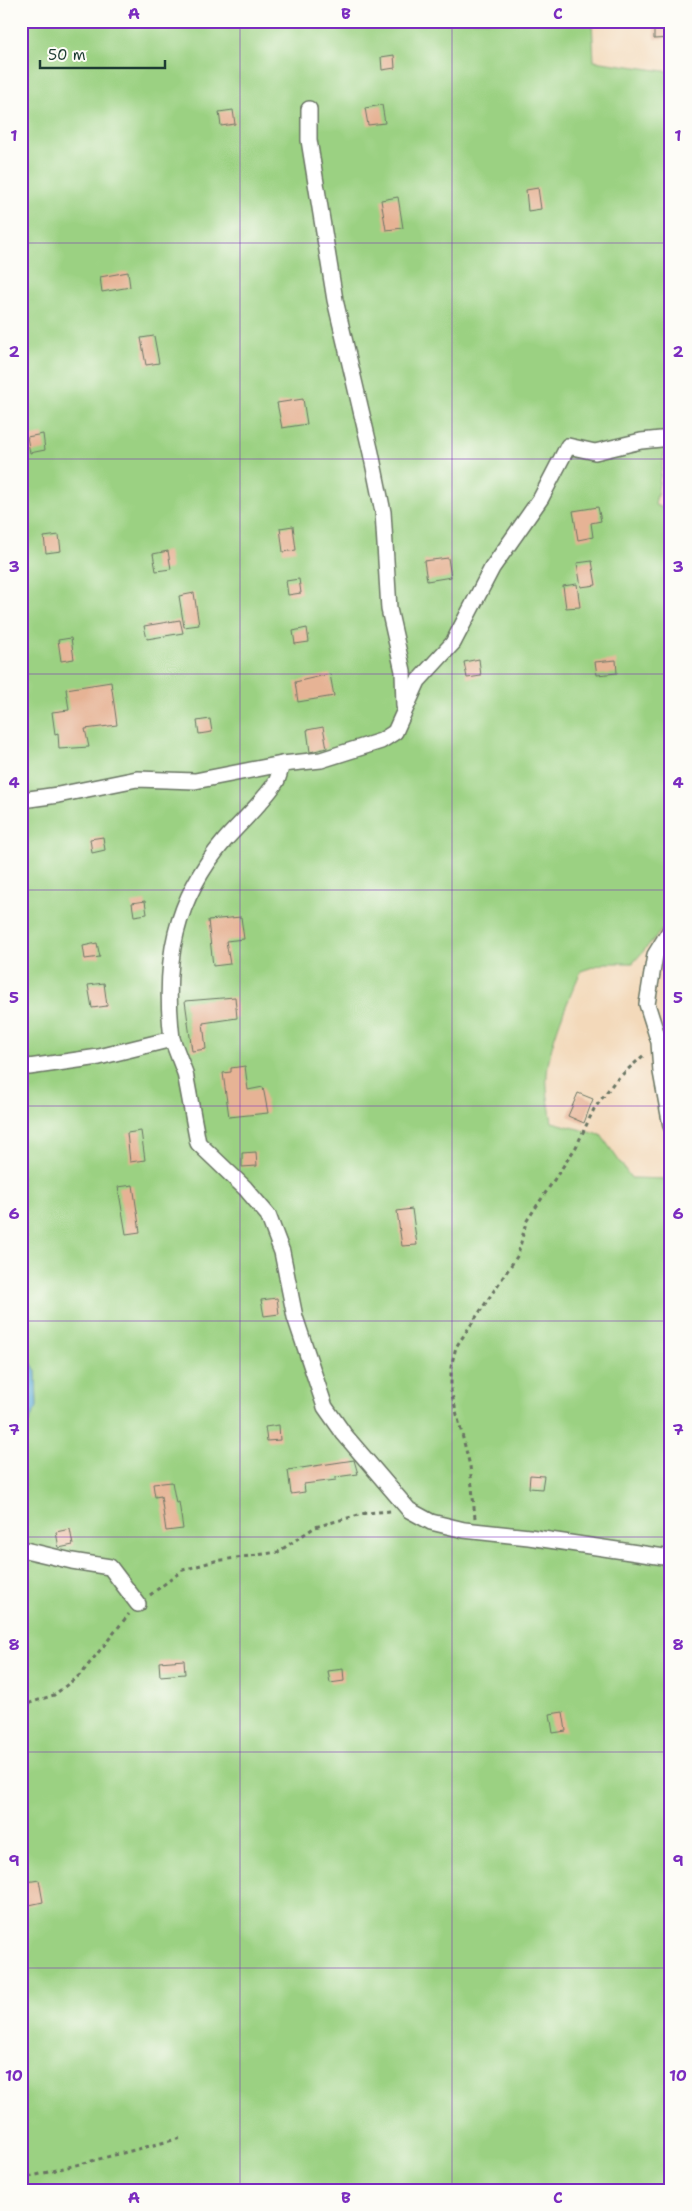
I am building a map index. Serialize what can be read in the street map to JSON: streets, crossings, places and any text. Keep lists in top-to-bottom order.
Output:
{
  "scale_bar": "50 m",
  "grid": {
    "columns": ["A", "B", "C"],
    "rows": [
      "1",
      "2",
      "3",
      "4",
      "5",
      "6",
      "7",
      "8",
      "9",
      "10"
    ]
  }
}
